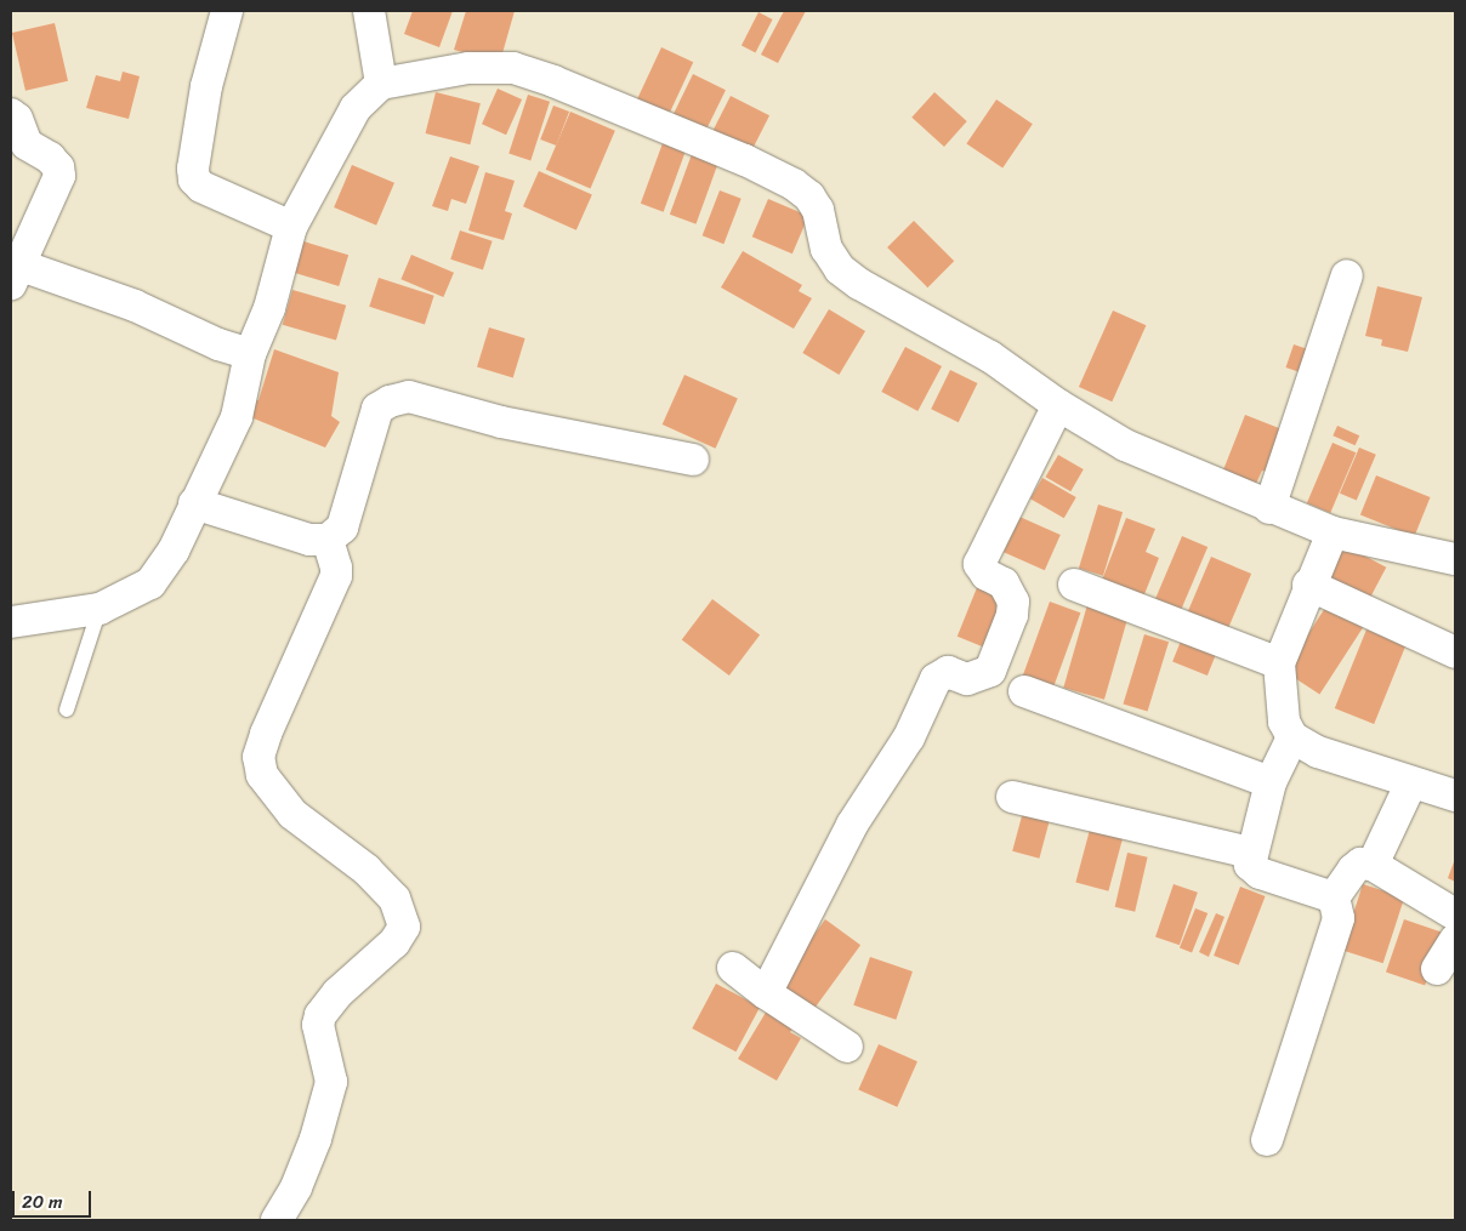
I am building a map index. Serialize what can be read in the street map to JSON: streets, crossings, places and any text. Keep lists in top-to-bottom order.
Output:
{
  "scale_bar": "20 m"
}
